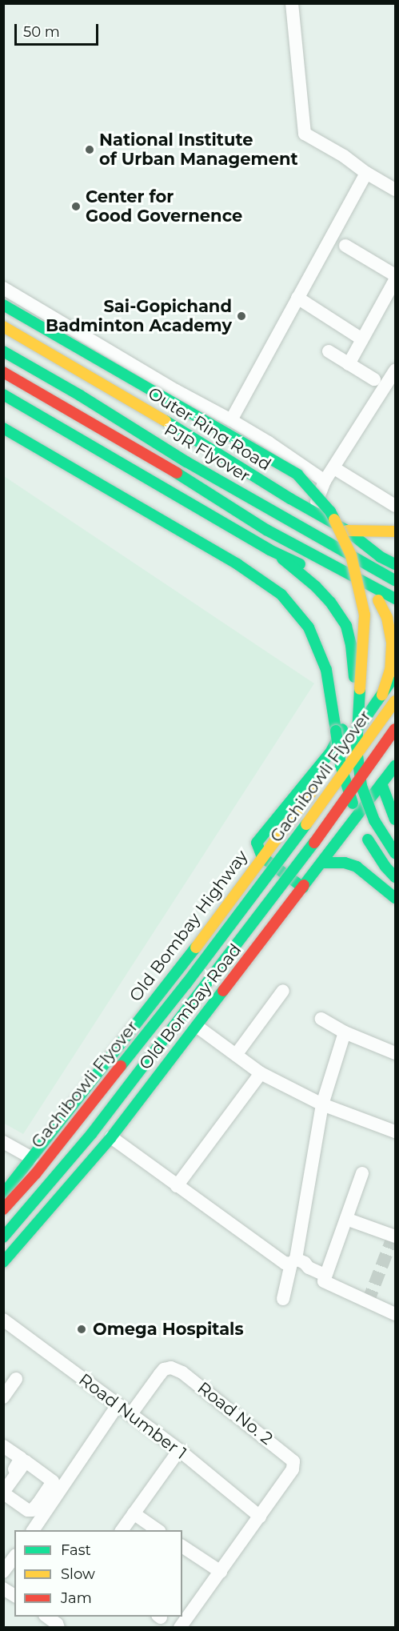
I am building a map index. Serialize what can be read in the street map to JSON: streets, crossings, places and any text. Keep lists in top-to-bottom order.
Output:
{
  "streets": {
    "main road": [
      "Outer Ring Road",
      "PJR Flyover",
      "Gachibowli Flyover",
      "Old Bombay Highway",
      "Old Bombay Road"
    ],
    "street": ["Road No. 2", "Road Number 1"]
  },
  "crossings": [
    ["Road No. 2", "Road Number 1"]
  ],
  "places": [
    "National Institute of Urban Management",
    "Center for Good Governence",
    "Sai-Gopichand Badminton Academy",
    "Omega Hospitals"
  ],
  "legend": ["Fast", "Slow", "Jam"],
  "scale_bar": "50 m"
}
